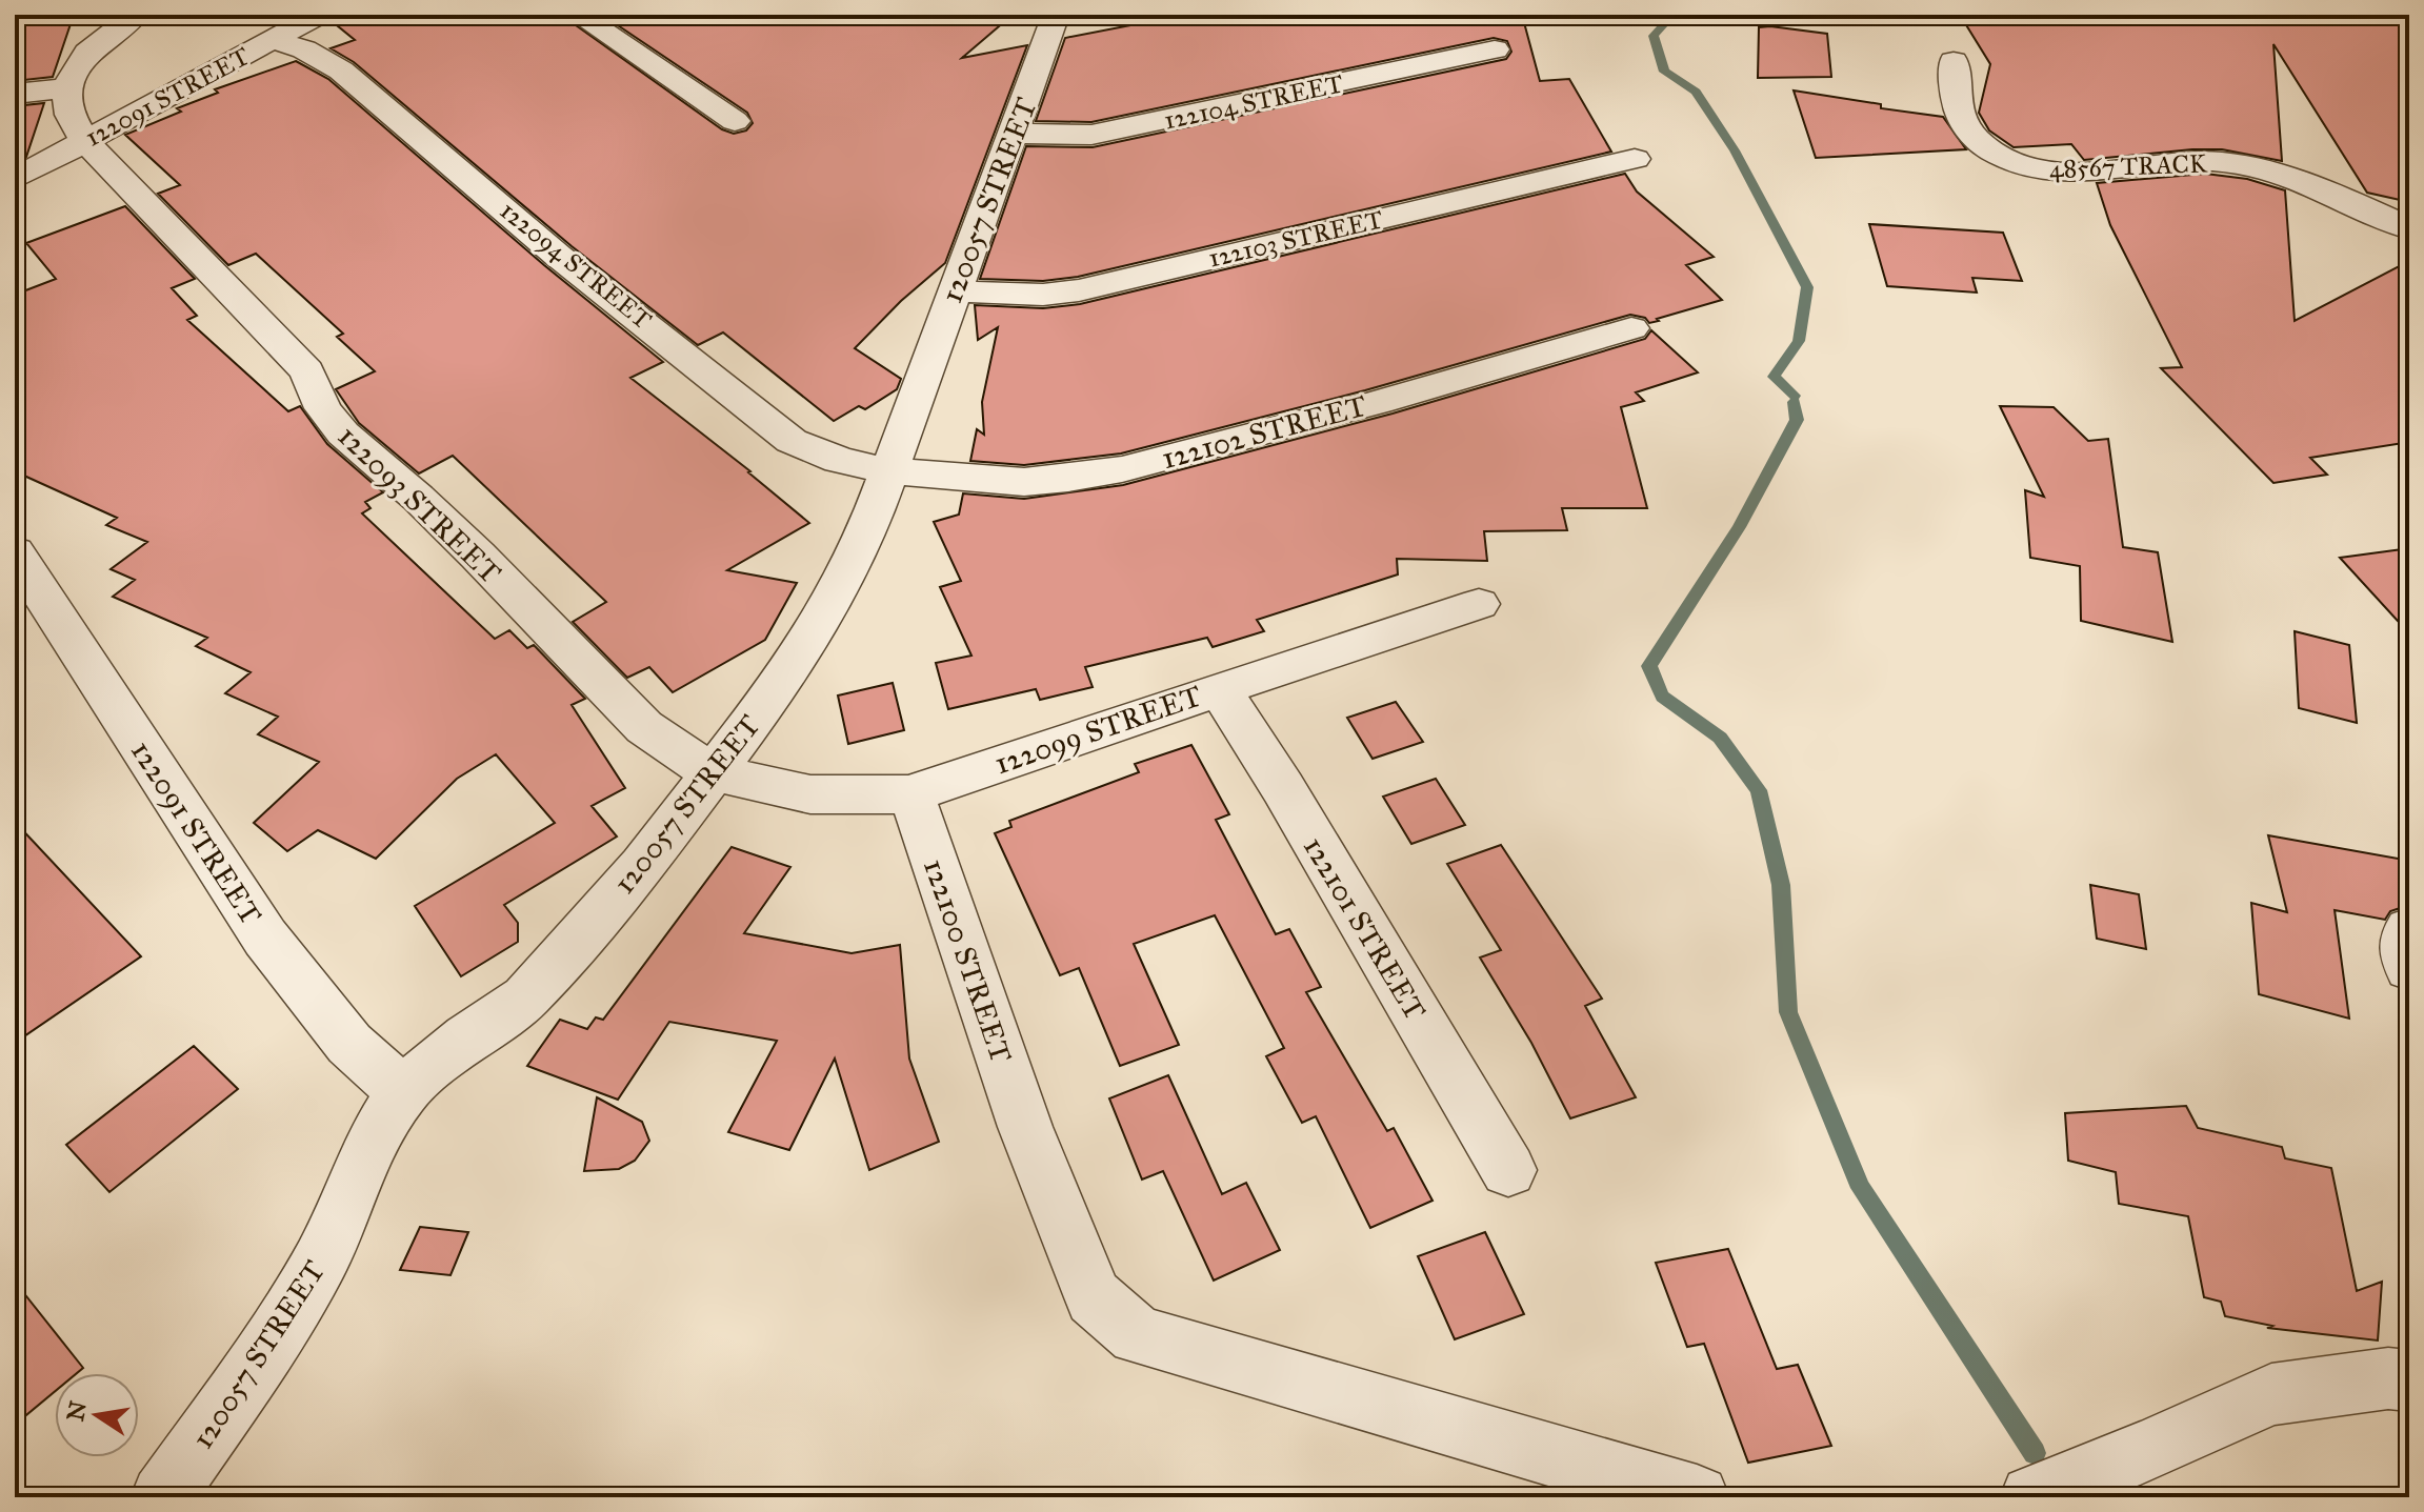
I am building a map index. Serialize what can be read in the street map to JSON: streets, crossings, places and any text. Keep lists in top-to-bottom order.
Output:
{
  "streets": {
    "street": [
      "122091 STREET",
      "122104 STREET",
      "48567 TRACK",
      "120057 STREET",
      "122103 STREET",
      "122094 STREET",
      "122102 STREET",
      "122093 STREET",
      "122099 STREET",
      "122101 STREET",
      "122100 STREET"
    ]
  },
  "crossings": [
    ["122091 STREET", "120057 STREET"],
    ["122091 STREET", "122094 STREET"],
    ["122091 STREET", "122093 STREET"],
    ["122104 STREET", "120057 STREET"],
    ["120057 STREET", "122103 STREET"],
    ["120057 STREET", "122094 STREET"],
    ["120057 STREET", "122102 STREET"],
    ["120057 STREET", "122093 STREET"],
    ["120057 STREET", "122099 STREET"],
    ["122094 STREET", "122102 STREET"],
    ["122093 STREET", "122099 STREET"],
    ["122099 STREET", "122101 STREET"],
    ["122099 STREET", "122100 STREET"]
  ],
  "north": "left"
}
